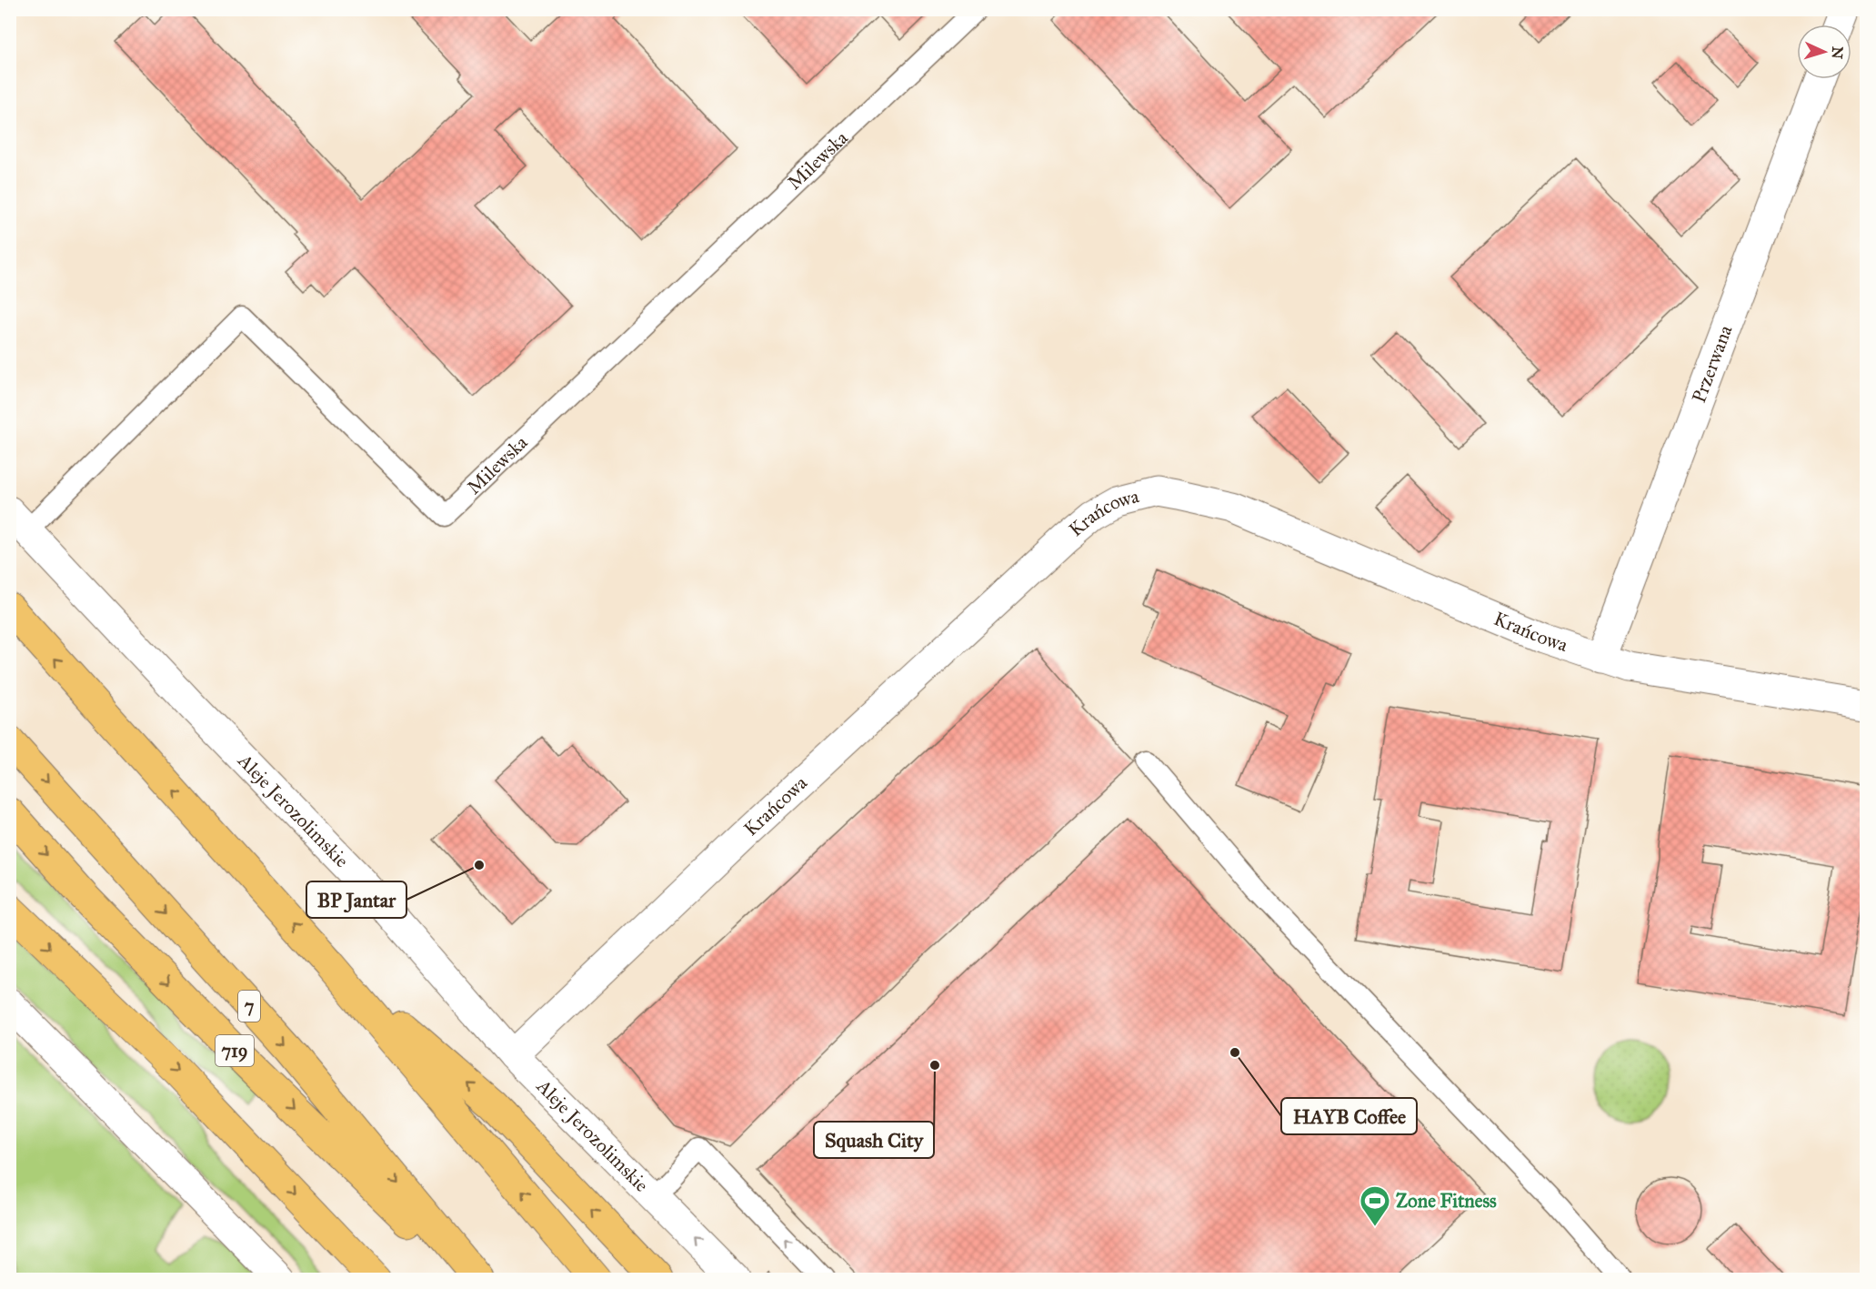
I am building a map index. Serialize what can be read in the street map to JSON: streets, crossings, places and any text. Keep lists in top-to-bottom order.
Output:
{
  "streets": {
    "main road": ["7", "719"],
    "street": ["Przerwana", "Krańcowa", "Aleje Jerozolimskie"],
    "lane": ["Milewska"]
  },
  "crossings": [
    ["Milewska", "Aleje Jerozolimskie"],
    ["Przerwana", "Krańcowa"],
    ["Krańcowa", "Aleje Jerozolimskie"]
  ],
  "places": {
    "other": ["BP Jantar", "HAYB Coffee", "Squash City"],
    "sports": ["Zone Fitness"]
  },
  "north": "right"
}
